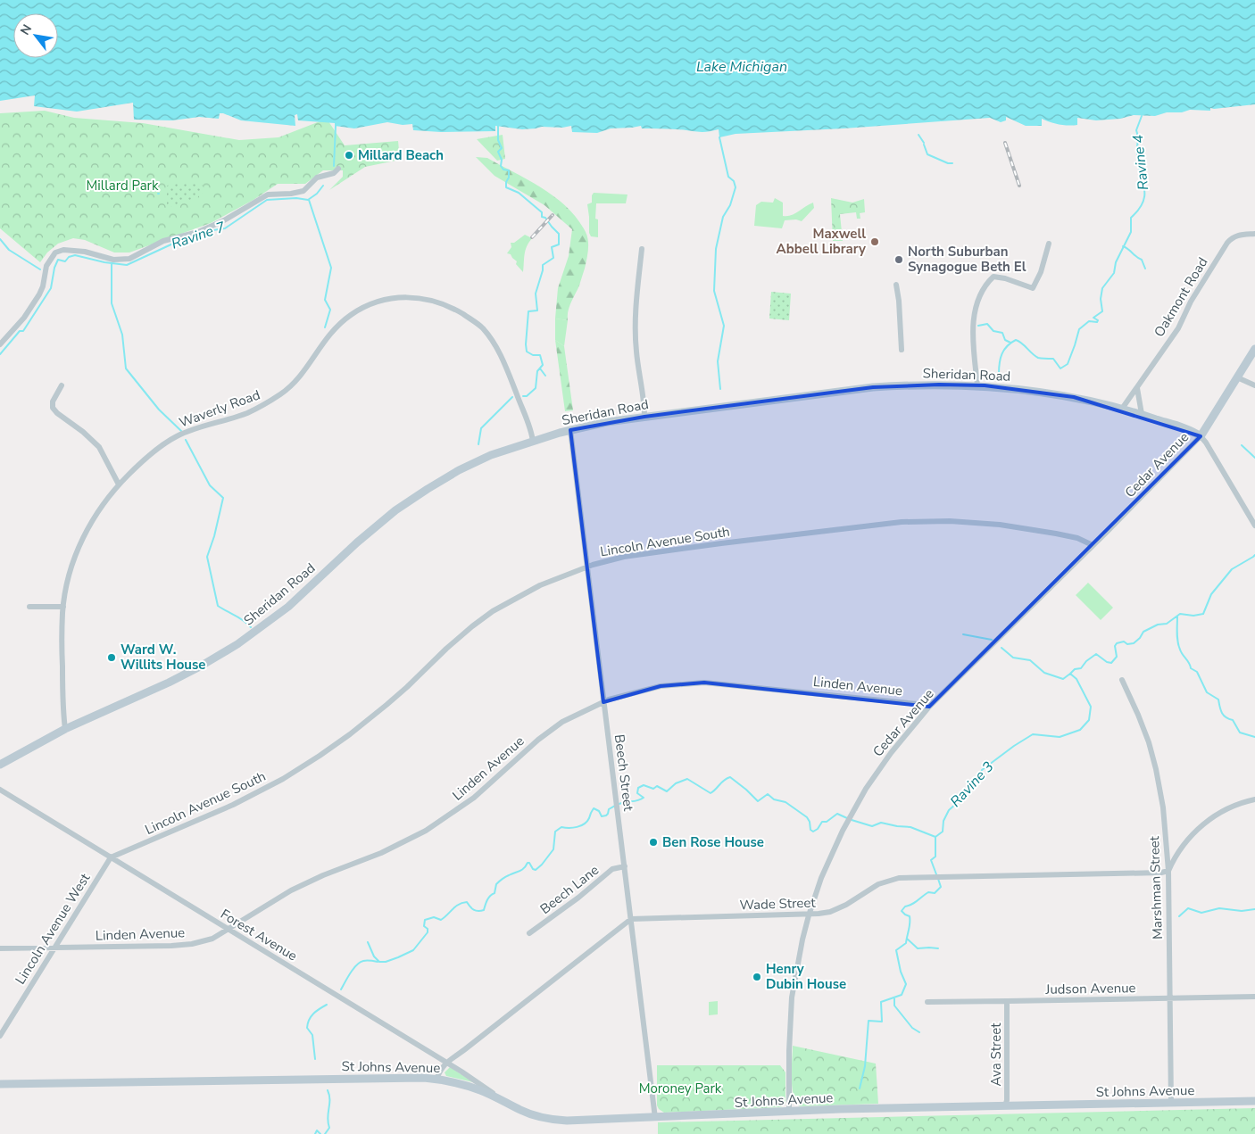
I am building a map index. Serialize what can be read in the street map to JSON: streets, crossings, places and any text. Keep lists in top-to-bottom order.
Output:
{
  "streets": {
    "street": [
      "Oakmont Road",
      "Sheridan Road",
      "Waverly Road",
      "Cedar Avenue",
      "Lincoln Avenue South",
      "Linden Avenue",
      "Beech Street",
      "Marshman Street",
      "Beech Lane",
      "Wade Street",
      "Lincoln Avenue West",
      "Forest Avenue",
      "Judson Avenue",
      "Ava Street",
      "St Johns Avenue"
    ]
  },
  "crossings": [
    ["Oakmont Road", "Sheridan Road"],
    ["Sheridan Road", "Waverly Road"],
    ["Sheridan Road", "Cedar Avenue"],
    ["Sheridan Road", "Beech Street"],
    ["Cedar Avenue", "Lincoln Avenue South"],
    ["Cedar Avenue", "Linden Avenue"],
    ["Cedar Avenue", "Wade Street"],
    ["Cedar Avenue", "St Johns Avenue"],
    ["Lincoln Avenue South", "Beech Street"],
    ["Lincoln Avenue South", "Lincoln Avenue West"],
    ["Lincoln Avenue South", "Forest Avenue"],
    ["Linden Avenue", "Beech Street"],
    ["Linden Avenue", "Lincoln Avenue West"],
    ["Linden Avenue", "Forest Avenue"],
    ["Beech Street", "Beech Lane"],
    ["Beech Street", "Wade Street"],
    ["Beech Street", "St Johns Avenue"],
    ["Marshman Street", "Wade Street"],
    ["Marshman Street", "Judson Avenue"],
    ["Marshman Street", "St Johns Avenue"],
    ["Lincoln Avenue West", "Forest Avenue"],
    ["Forest Avenue", "St Johns Avenue"],
    ["Judson Avenue", "Ava Street"],
    ["Ava Street", "St Johns Avenue"]
  ],
  "water": [
    "Lake Michigan",
    "Ravine 4",
    "Ravine 7",
    "Ravine 3"
  ],
  "parks": ["Millard Park", "Moroney Park"],
  "places": [
    "Millard Beach",
    "Maxwell Abbell Library",
    "North Suburban Synagogue Beth El",
    "Ward W. Willits House",
    "Ben Rose House",
    "Henry Dubin House"
  ],
  "north": "top left"
}
